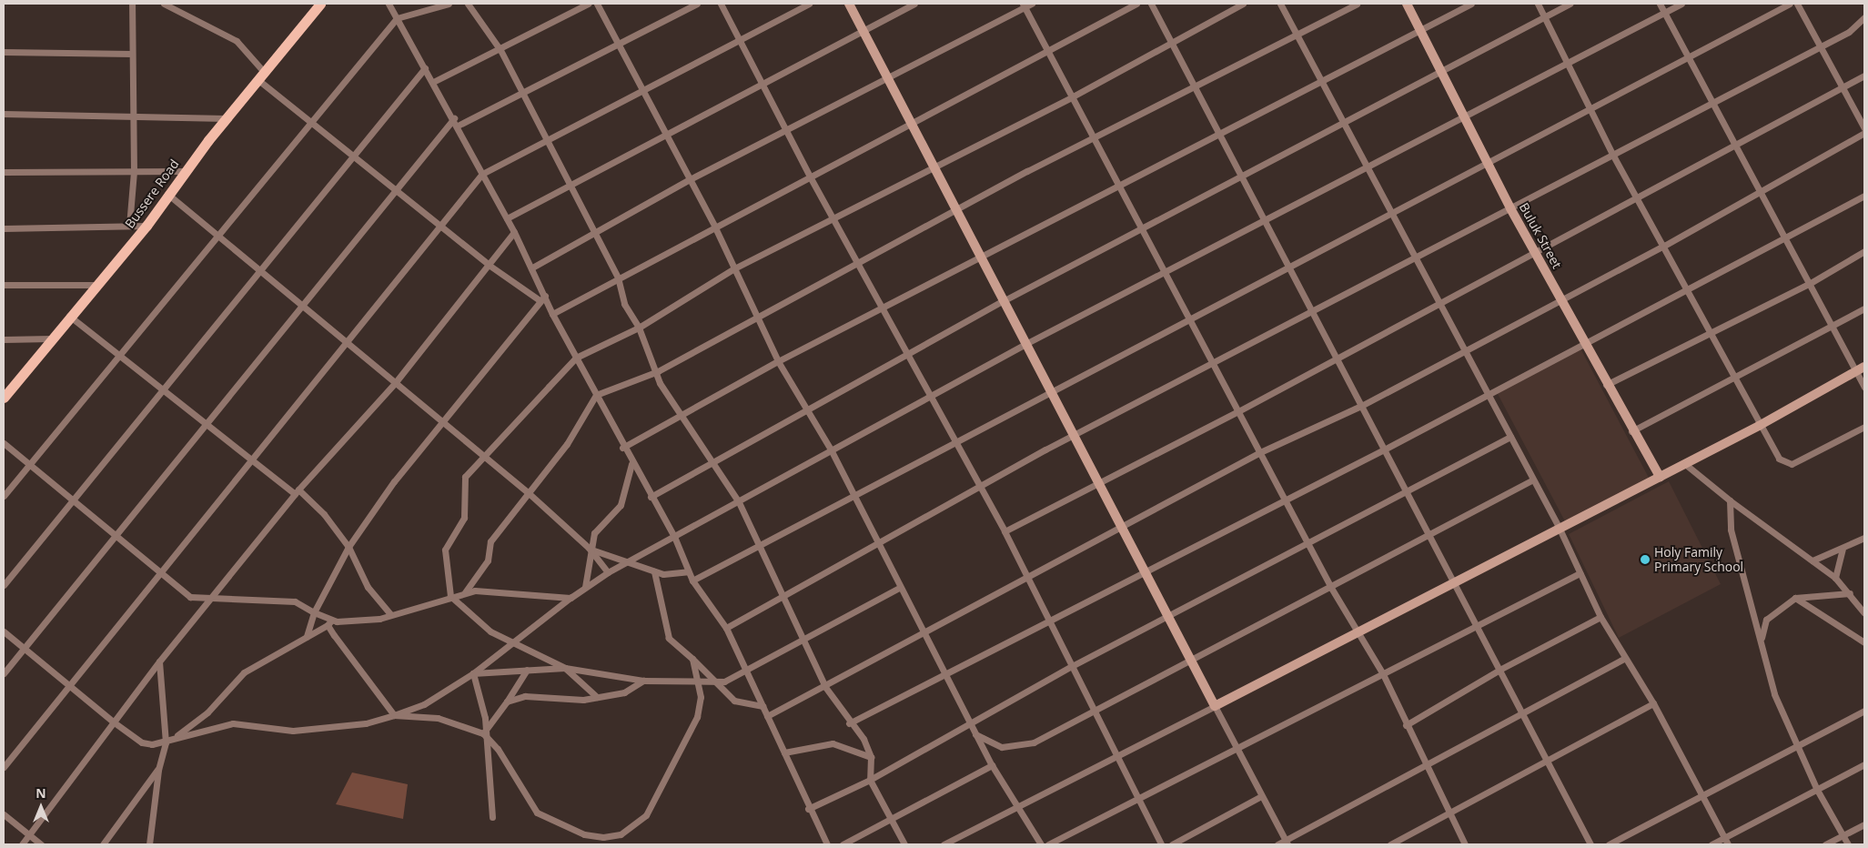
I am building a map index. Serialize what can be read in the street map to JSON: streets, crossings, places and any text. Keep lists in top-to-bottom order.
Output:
{
  "streets": {
    "main road": ["Bussere Road"],
    "street": ["Buluk Street"]
  },
  "places": ["Holy Family Primary School"],
  "north": "top"
}
